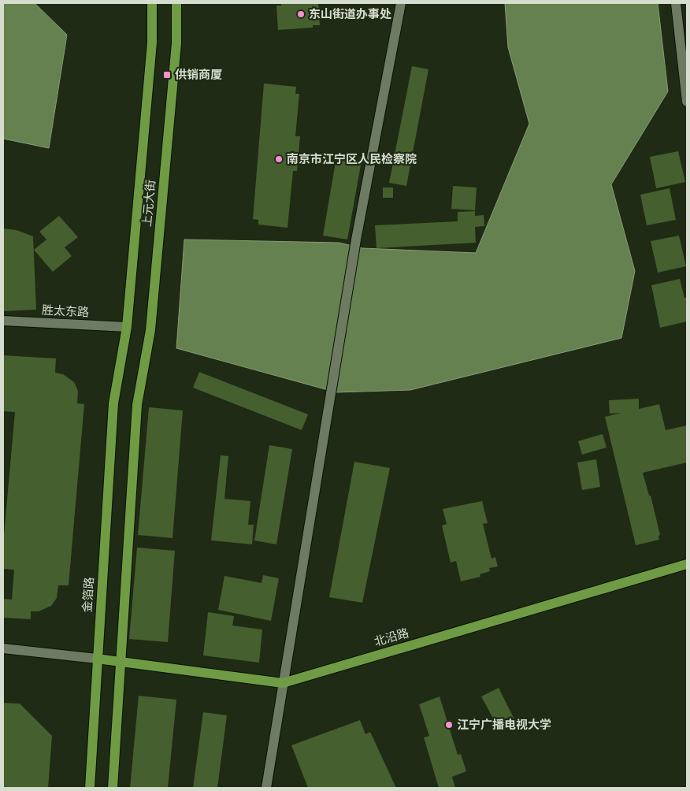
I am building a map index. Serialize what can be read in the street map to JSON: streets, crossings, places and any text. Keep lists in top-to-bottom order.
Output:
{
  "streets": {
    "main road": ["上元大街", "金箔路", "北沿路"],
    "street": ["胜太东路"]
  },
  "crossings": [
    ["上元大街", "胜太东路"],
    ["上元大街", "金箔路"],
    ["上元大街", "北沿路"],
    ["金箔路", "北沿路"]
  ],
  "places": {
    "other": ["东山街道办事处", "南京市江宁区人民检察院", "江宁广播电视大学"],
    "transit": ["供销商厦"]
  }
}
